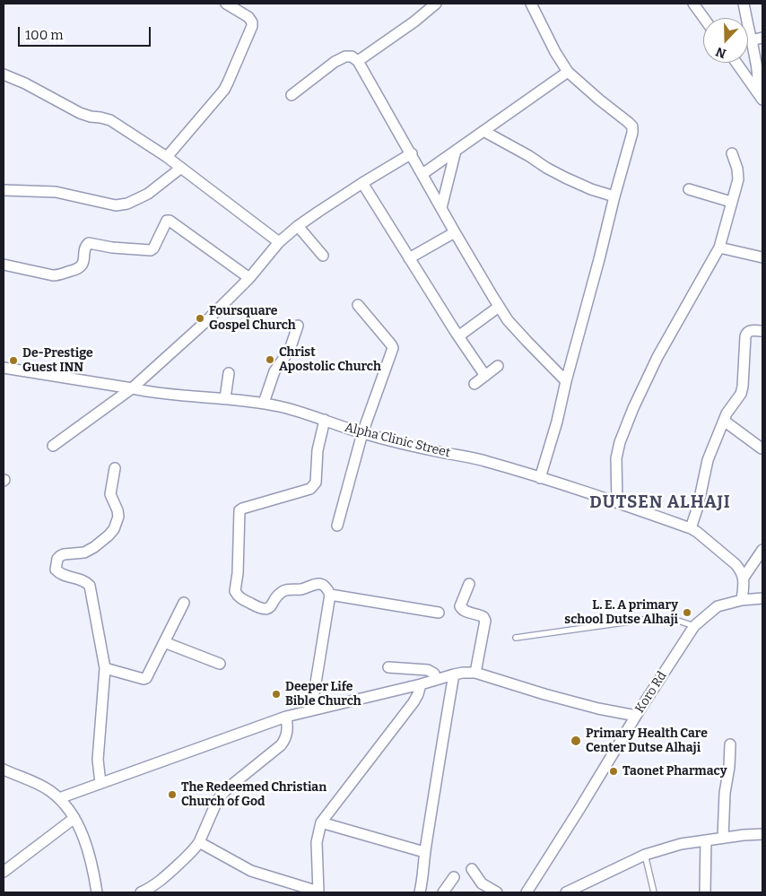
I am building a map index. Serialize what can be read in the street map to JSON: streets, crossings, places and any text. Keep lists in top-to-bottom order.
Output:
{
  "streets": {
    "street": ["Alpha Clinic Street", "Koro Rd"]
  },
  "districts": ["DUTSEN ALHAJI"],
  "places": [
    "Foursquare Gospel Church",
    "Christ Apostolic Church",
    "De-Prestige Guest INN",
    "L. E. A primary school Dutse Alhaji",
    "Deeper Life Bible Church",
    "Primary Health Care Center Dutse Alhaji",
    "Taonet Pharmacy",
    "The Redeemed Christian Church of God"
  ],
  "scale_bar": "100 m",
  "north": "bottom"
}
